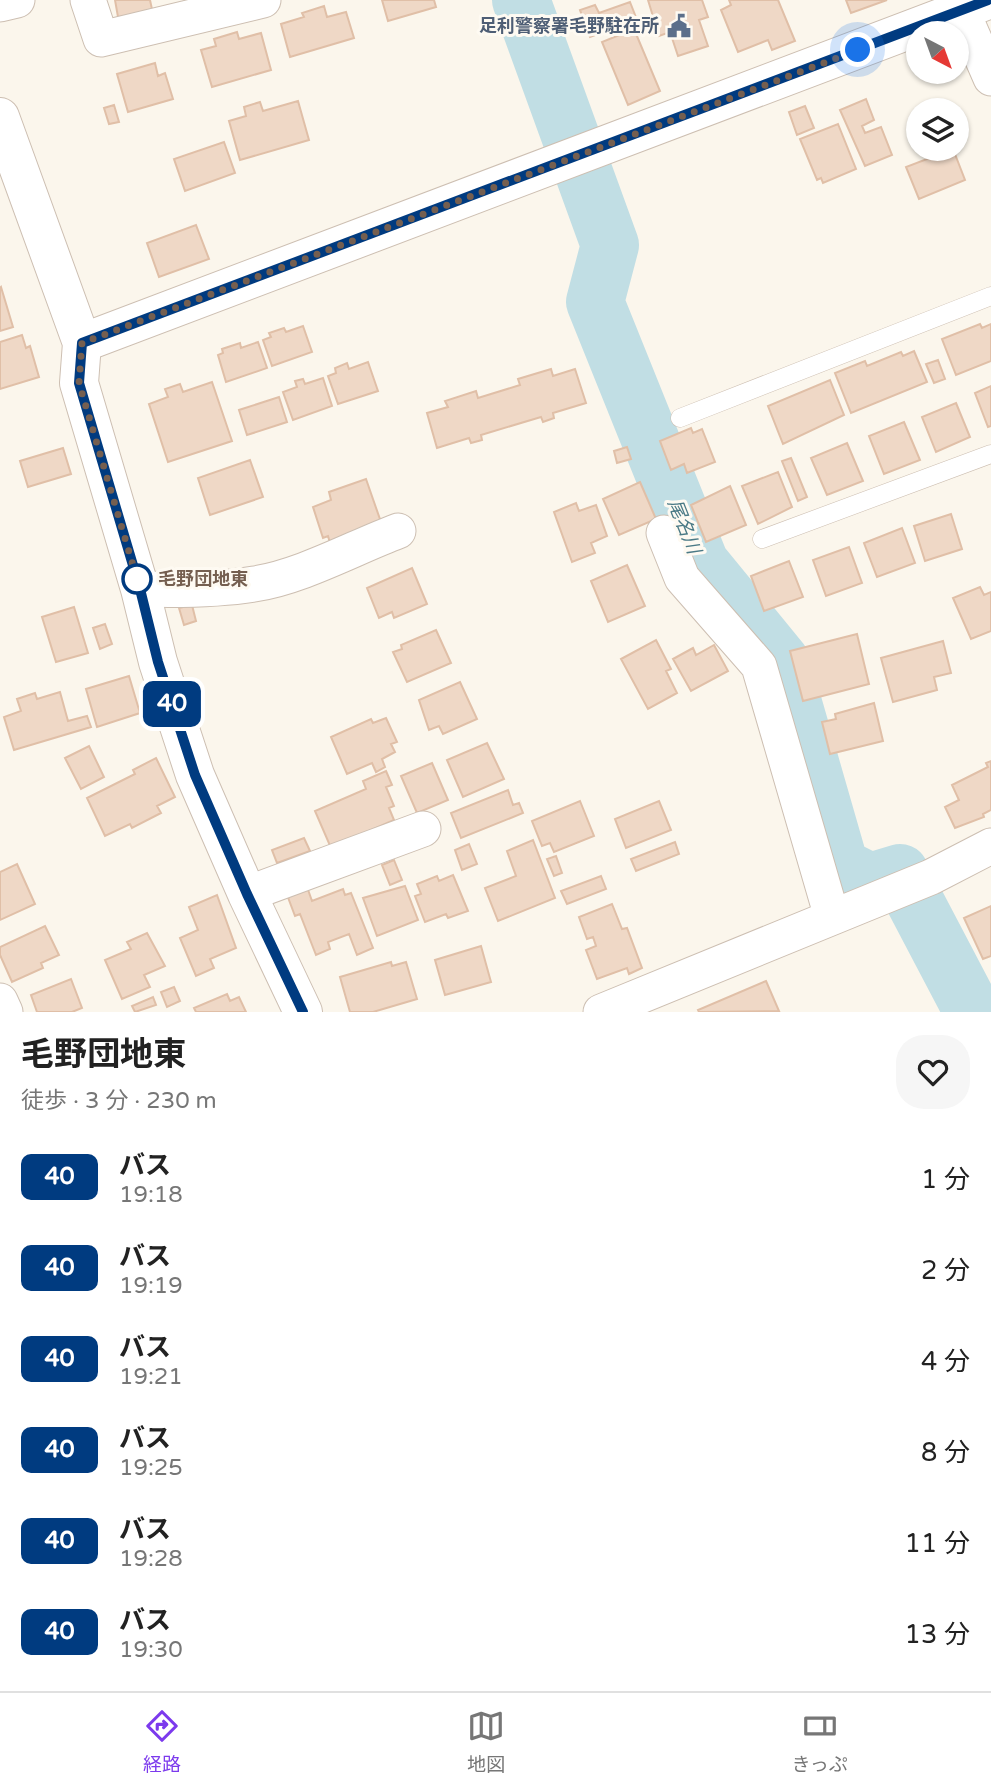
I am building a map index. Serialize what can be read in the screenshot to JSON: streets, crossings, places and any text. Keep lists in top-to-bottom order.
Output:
{
  "water": ["尾名川"],
  "places": {
    "public building": ["足利警察署毛野駐在所"],
    "other": ["毛野団地東"]
  },
  "lines": ["bus line 40"],
  "north": "bottom right",
  "page": {
    "on_map": "40",
    "heading": ["毛野団地東", "徒歩 · 3 分 · 230 m"],
    "list": [
      {
        "mark": "40",
        "name": "バス",
        "note": "19:18",
        "value": "1 分"
      },
      {
        "mark": "40",
        "name": "バス",
        "note": "19:19",
        "value": "2 分"
      },
      {
        "mark": "40",
        "name": "バス",
        "note": "19:21",
        "value": "4 分"
      },
      {
        "mark": "40",
        "name": "バス",
        "note": "19:25",
        "value": "8 分"
      },
      {
        "mark": "40",
        "name": "バス",
        "note": "19:28",
        "value": "11 分"
      },
      {
        "mark": "40",
        "name": "バス",
        "note": "19:30",
        "value": "13 分"
      }
    ],
    "tabs": ["経路", "地図", "きっぷ"]
  }
}
